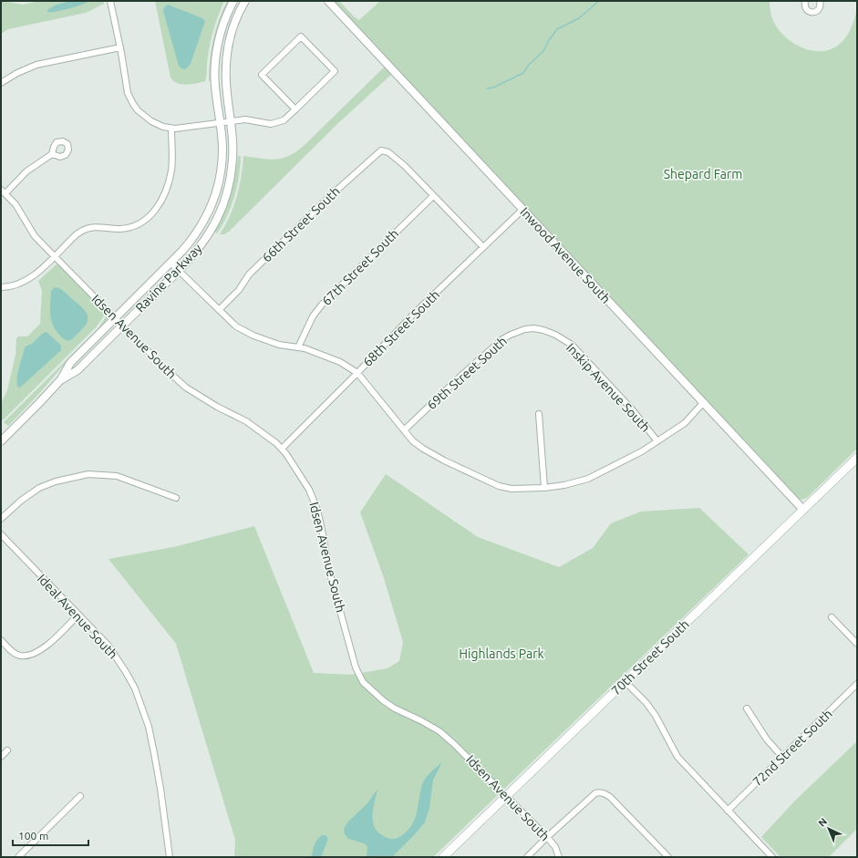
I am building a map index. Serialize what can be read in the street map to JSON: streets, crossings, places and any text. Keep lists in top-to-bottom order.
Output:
{
  "streets": {
    "main road": ["70th Street South"],
    "street": [
      "66th Street South",
      "Inwood Avenue South",
      "67th Street South",
      "Ravine Parkway",
      "68th Street South",
      "Idsen Avenue South",
      "69th Street South",
      "Inskip Avenue South",
      "Ideal Avenue South",
      "72nd Street South"
    ]
  },
  "crossings": [
    ["66th Street South", "67th Street South"],
    ["Inwood Avenue South", "68th Street South"],
    ["Inwood Avenue South", "70th Street South"],
    ["Ravine Parkway", "Idsen Avenue South"],
    ["68th Street South", "Idsen Avenue South"],
    ["Idsen Avenue South", "70th Street South"],
    ["69th Street South", "Inskip Avenue South"]
  ],
  "parks": ["Shepard Farm", "Highlands Park"],
  "scale_bar": "100 m",
  "north": "top left"
}
